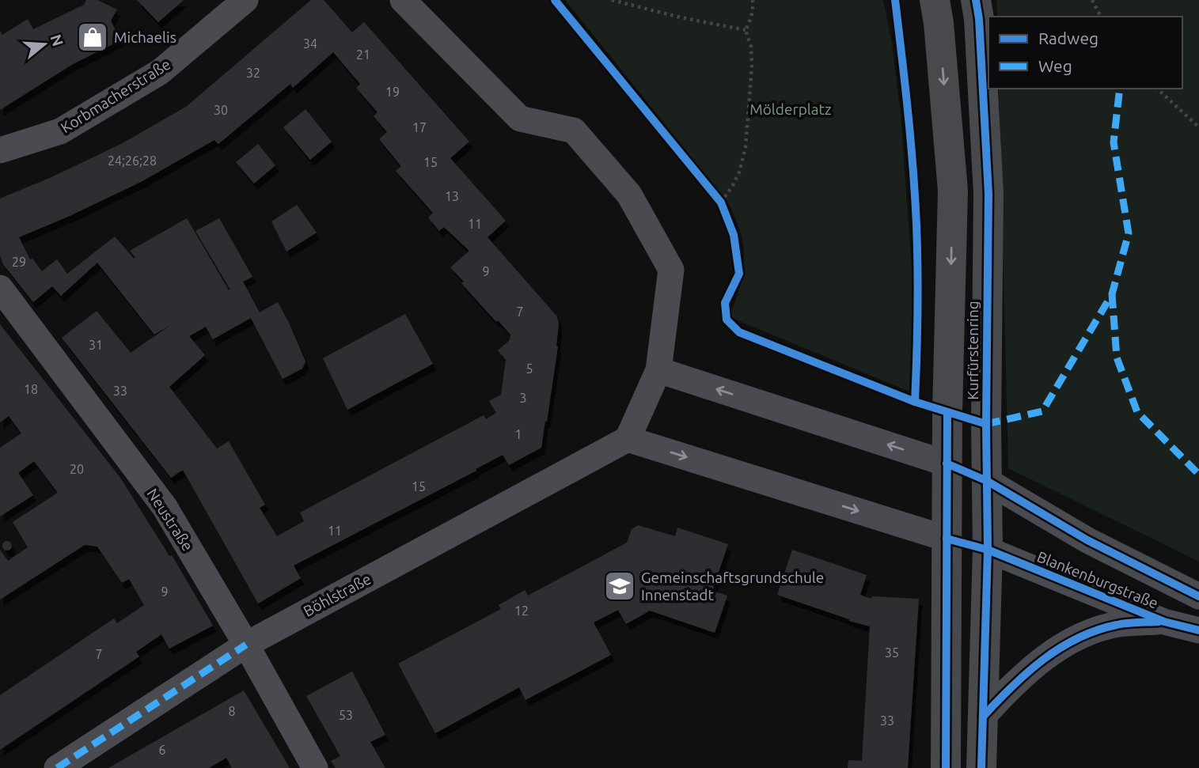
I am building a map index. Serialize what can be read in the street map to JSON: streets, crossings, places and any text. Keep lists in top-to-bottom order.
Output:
{
  "streets": {
    "main road": ["Kurfürstenring"],
    "street": [
      "Korbmacherstraße",
      "Neustraße",
      "Blankenburgstraße",
      "Böhlstraße"
    ]
  },
  "crossings": [
    ["Kurfürstenring", "Blankenburgstraße"],
    ["Neustraße", "Böhlstraße"]
  ],
  "parks": ["Mölderplatz"],
  "places": {
    "shop": ["Michaelis"],
    "school or university": ["Gemeinschaftsgrundschule Innenstadt"]
  },
  "house_numbers": [
    "34",
    "21",
    "32",
    "19",
    "30",
    "17",
    "24;26;28",
    "15",
    "13",
    "11",
    "29",
    "9",
    "7",
    "31",
    "5",
    "18",
    "33",
    "3",
    "1",
    "20",
    "15",
    "11",
    "9",
    "12",
    "35",
    "7",
    "8",
    "53",
    "33",
    "6"
  ],
  "legend": ["Radweg", "Weg"],
  "north": "right"
}
